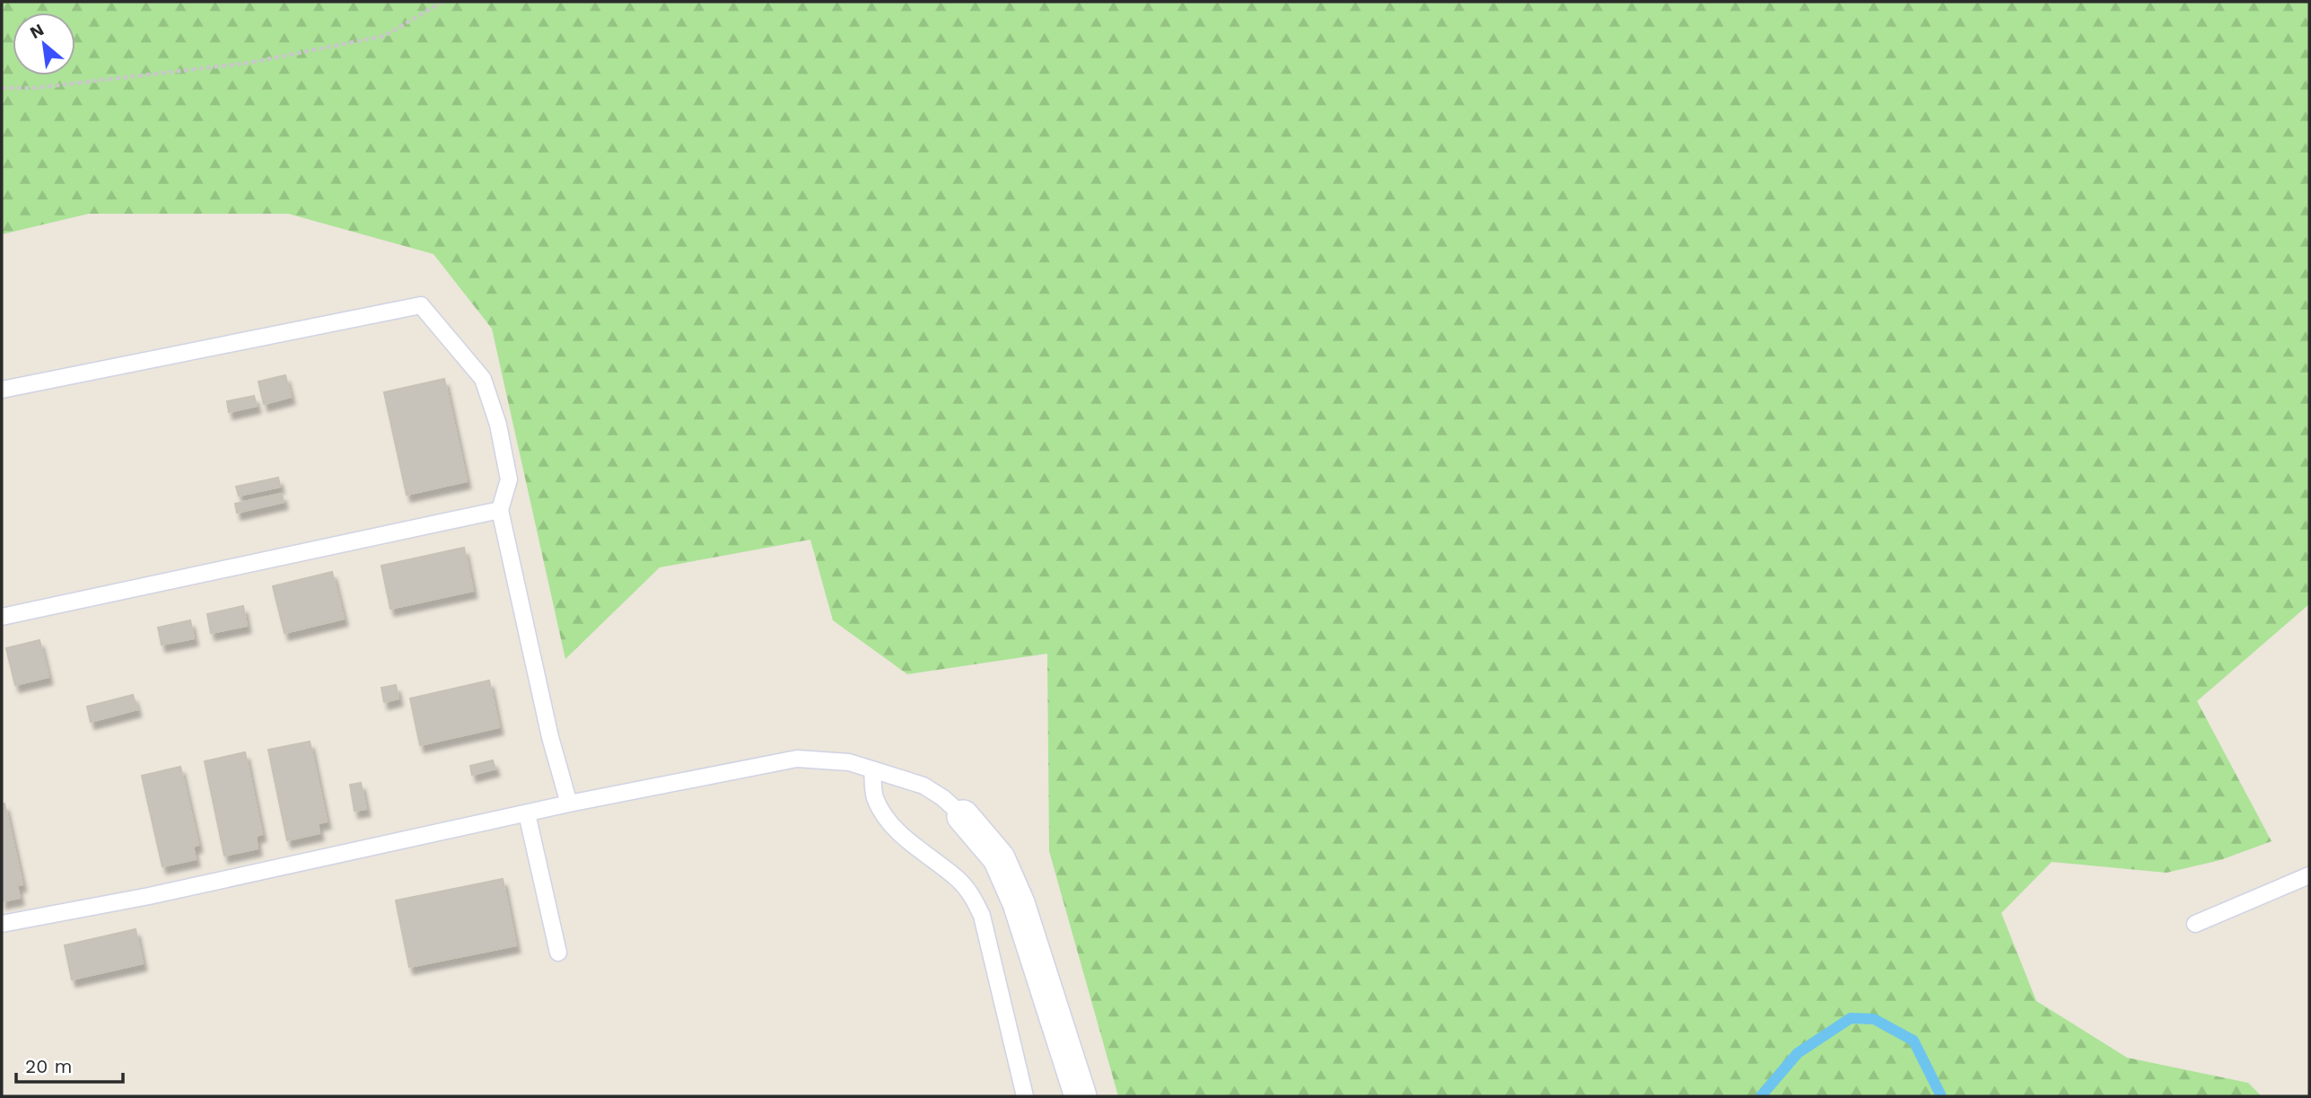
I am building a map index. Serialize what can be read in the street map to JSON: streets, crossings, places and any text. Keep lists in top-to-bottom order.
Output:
{
  "scale_bar": "20 m",
  "north": "top left"
}
